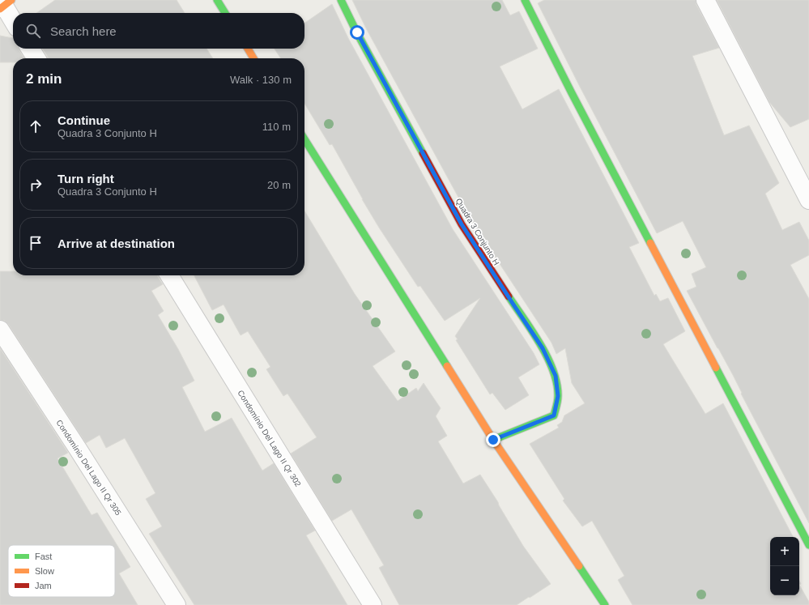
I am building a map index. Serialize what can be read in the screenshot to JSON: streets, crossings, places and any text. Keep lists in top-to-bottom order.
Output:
{
  "streets": {
    "street": ["Quadra 3 Conjunto H", "Condomínio Del Lago II Qr 302", "Condomínio Del Lago II Qr 305"]
  },
  "legend": ["Fast", "Slow", "Jam"],
  "page": {
    "search": "Search here",
    "heading": ["2 min", "Walk · 130 m"],
    "list": [
      ["Continue", "Quadra 3 Conjunto H", "110 m"],
      ["Turn right", "Quadra 3 Conjunto H", "20 m"],
      "Arrive at destination"
    ],
    "map_buttons": ["+", "−"]
  }
}
